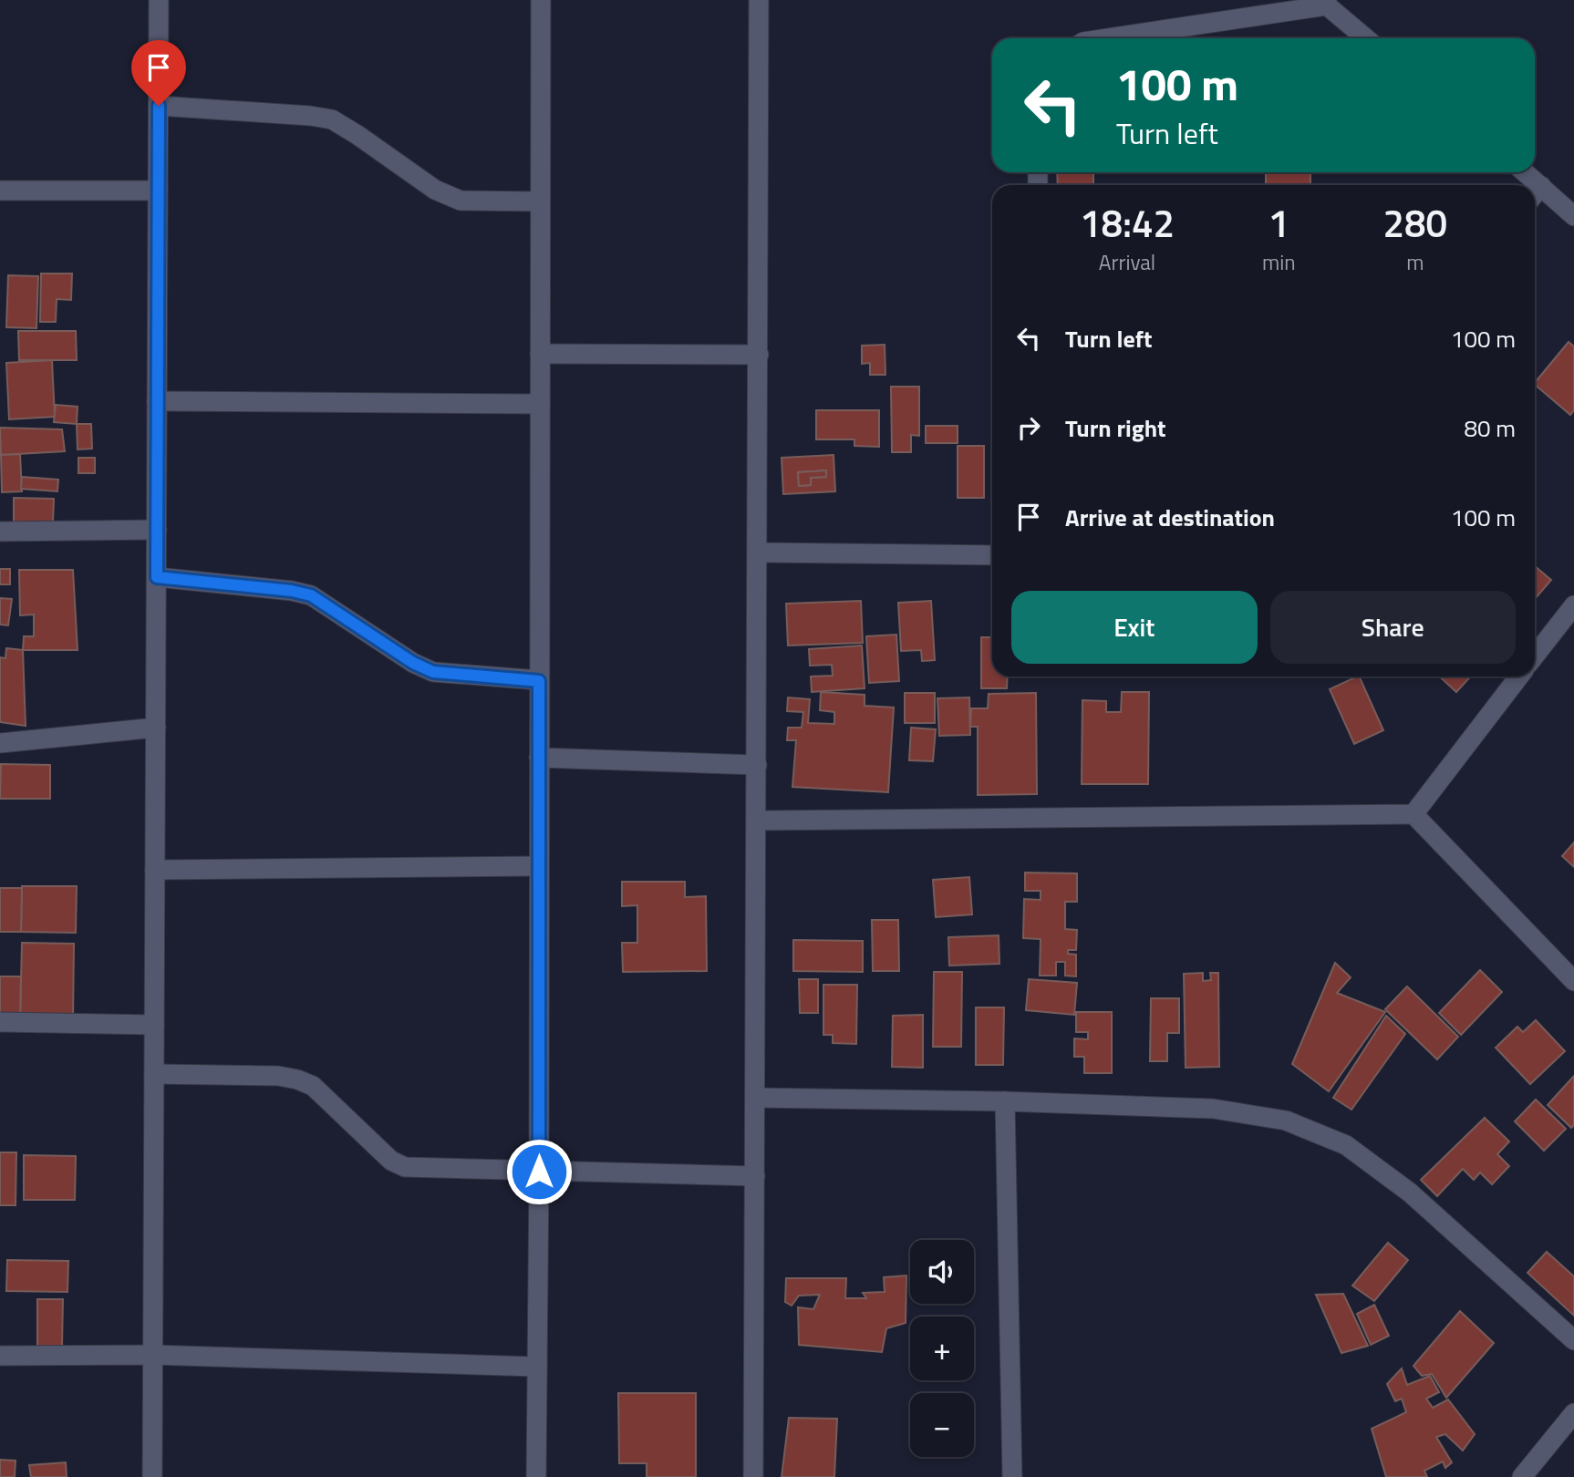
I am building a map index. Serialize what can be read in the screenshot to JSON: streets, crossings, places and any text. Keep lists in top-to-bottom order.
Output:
{
  "page": {
    "turn": ["100 m", "Turn left"],
    "eta": [
      "18:42",
      "Arrival",
      "1",
      "min",
      "280",
      "m"
    ],
    "list": [
      {
        "name": "Turn left",
        "value": "100 m"
      },
      {
        "name": "Turn right",
        "value": "80 m"
      },
      {
        "name": "Arrive at destination",
        "value": "100 m"
      }
    ],
    "buttons": ["Exit", "Share"],
    "map_buttons": ["+", "−"]
  }
}
